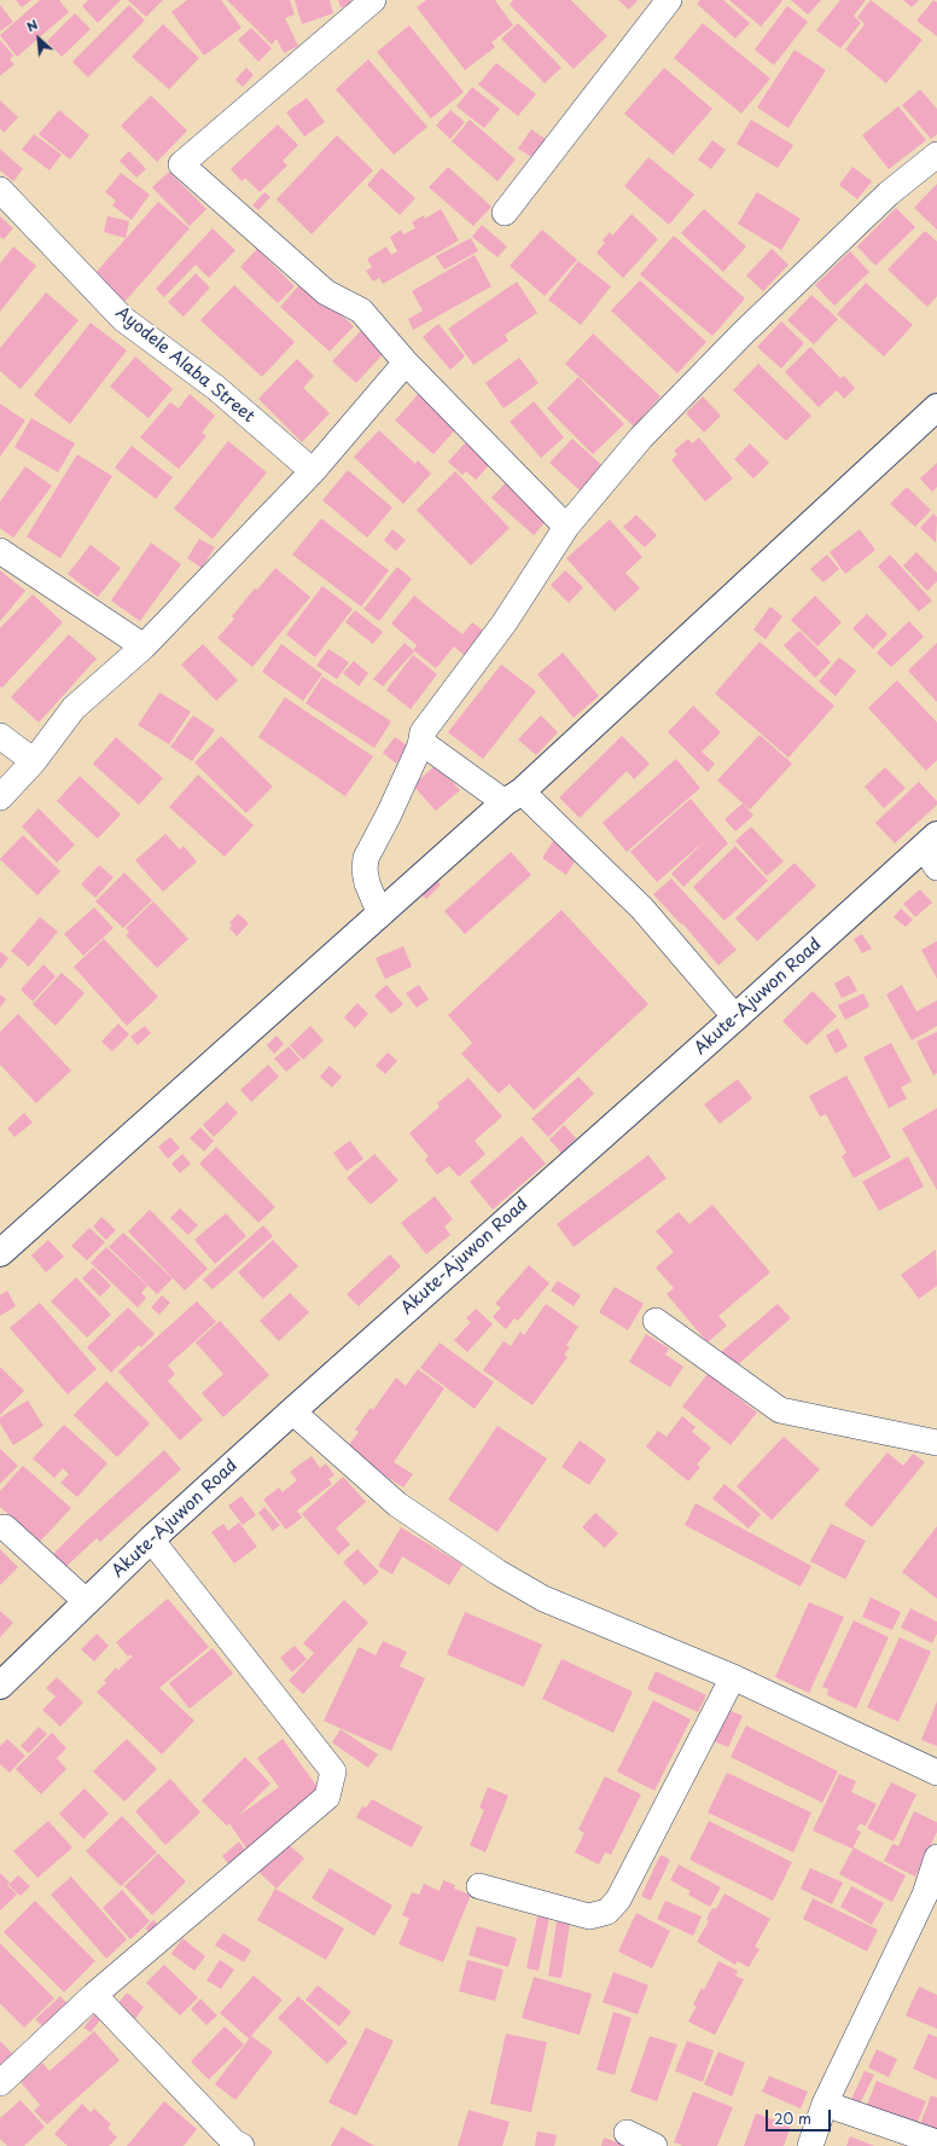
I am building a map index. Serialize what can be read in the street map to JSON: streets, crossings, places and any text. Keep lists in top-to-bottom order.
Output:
{
  "streets": {
    "main road": ["Akute-Ajuwon Road"],
    "street": ["Ayodele Alaba Street"]
  },
  "scale_bar": "20 m",
  "north": "top left"
}
